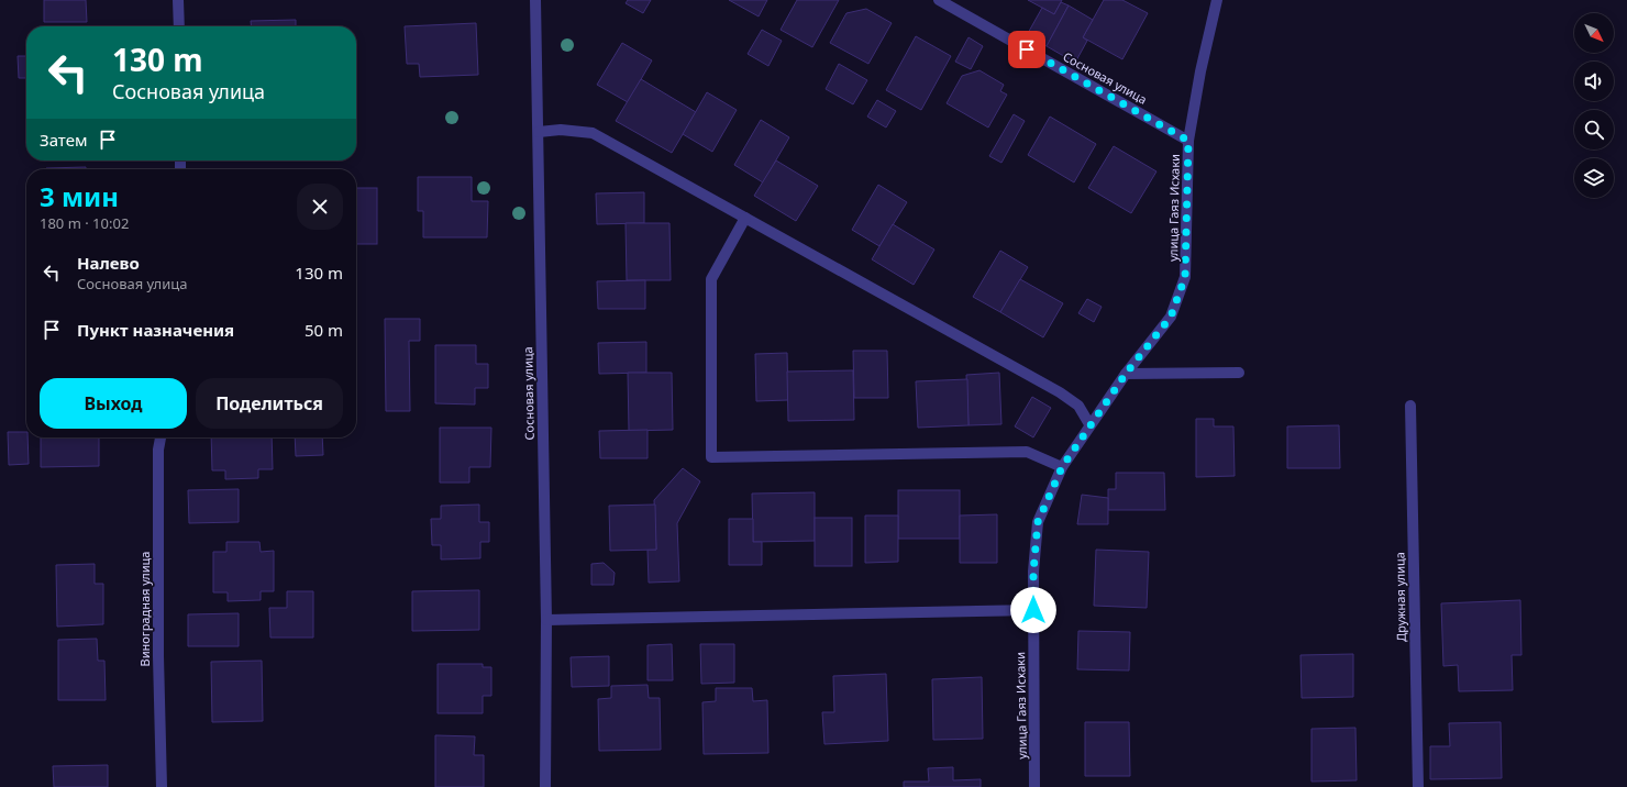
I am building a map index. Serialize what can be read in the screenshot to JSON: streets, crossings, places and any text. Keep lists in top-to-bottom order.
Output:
{
  "streets": {
    "street": [
      "Сосновая улица",
      "улица Гаяз Исхаки",
      "Дружная улица",
      "Виноградная улица"
    ]
  },
  "crossings": [
    ["Сосновая улица", "улица Гаяз Исхаки"]
  ],
  "north": "bottom right",
  "page": {
    "turn": ["130 m", "Сосновая улица"],
    "then": "Затем",
    "heading": ["3 мин", "180 m · 10:02"],
    "list": [
      {
        "name": "Налево",
        "note": "Сосновая улица",
        "value": "130 m"
      },
      {
        "name": "Пункт назначения",
        "value": "50 m"
      }
    ],
    "buttons": ["Выход", "Поделиться"]
  }
}
